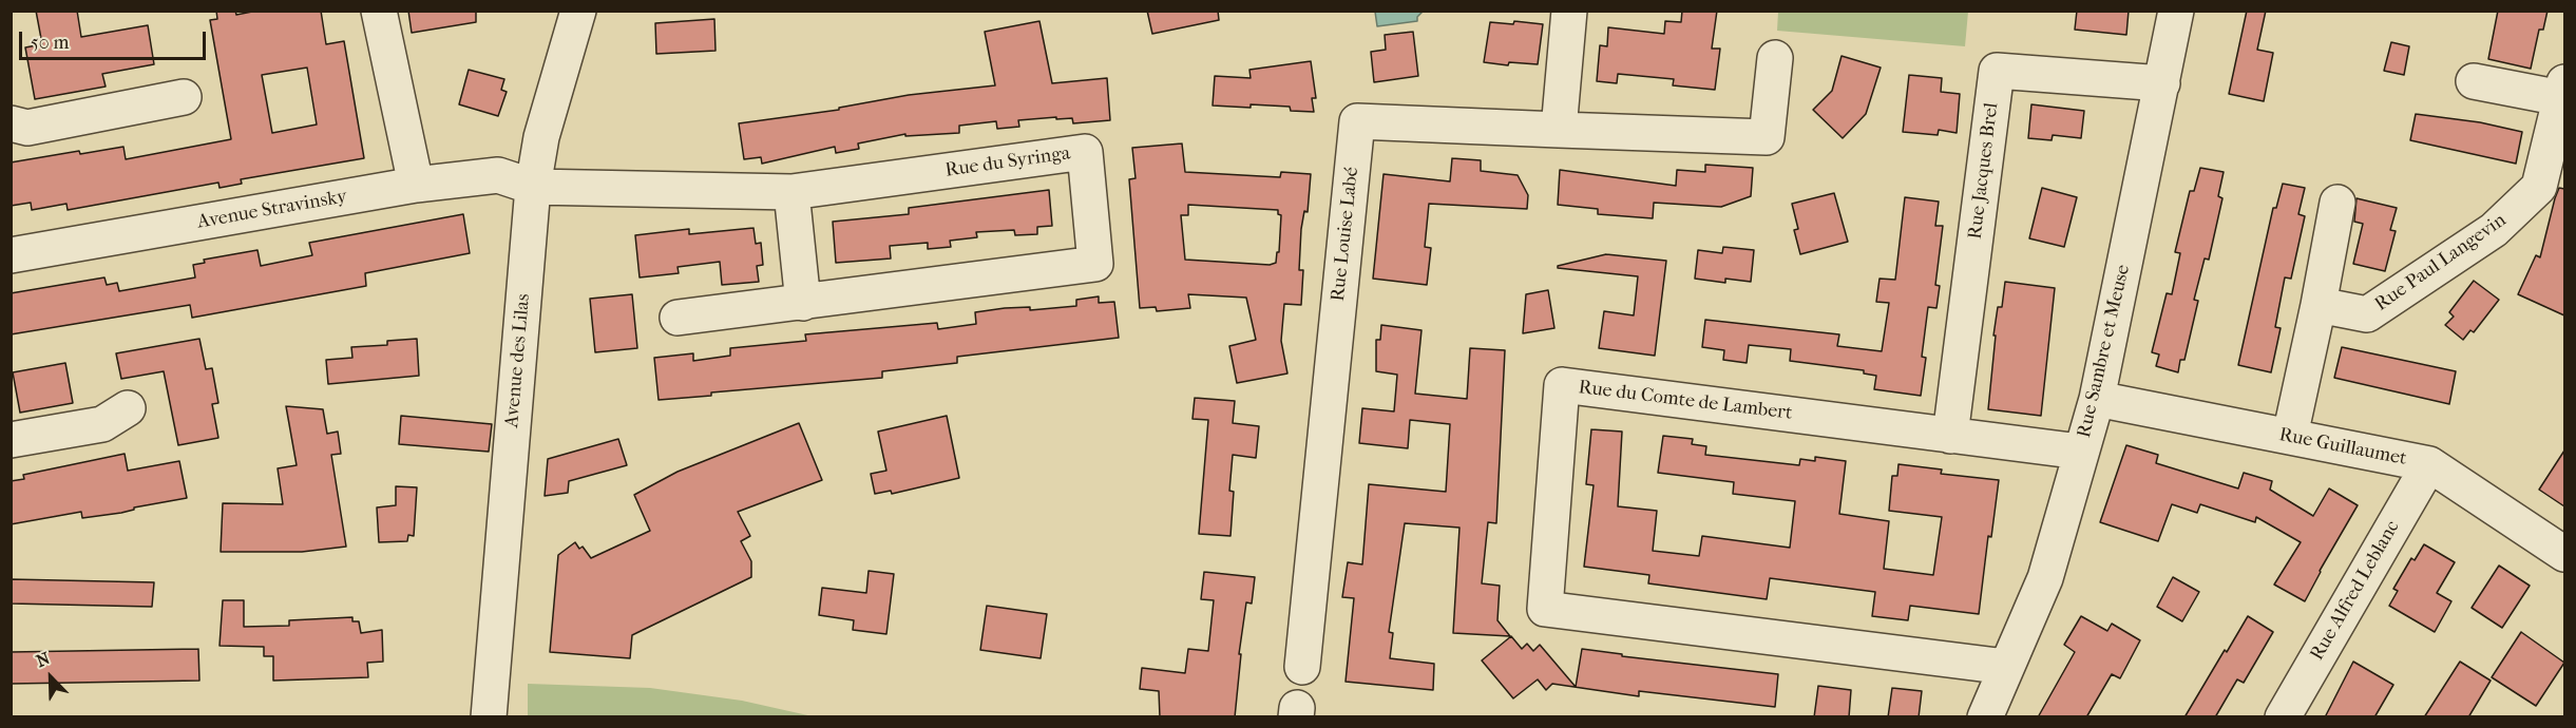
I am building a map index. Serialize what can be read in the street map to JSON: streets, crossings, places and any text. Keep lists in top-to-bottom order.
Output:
{
  "streets": {
    "street": [
      "Rue du Syringa",
      "Rue Jacques Brel",
      "Avenue Stravinsky",
      "Rue Louise Labé",
      "Rue Paul Langevin",
      "Rue Sambre et Meuse",
      "Avenue des Lilas",
      "Rue du Comte de Lambert",
      "Rue Guillaumet",
      "Rue Alfred Leblanc"
    ]
  },
  "crossings": [
    ["Rue du Syringa", "Avenue Stravinsky"],
    ["Rue du Syringa", "Avenue des Lilas"],
    ["Rue Jacques Brel", "Rue Sambre et Meuse"],
    ["Rue Jacques Brel", "Rue du Comte de Lambert"],
    ["Avenue Stravinsky", "Avenue des Lilas"],
    ["Rue Sambre et Meuse", "Rue du Comte de Lambert"],
    ["Rue Sambre et Meuse", "Rue Guillaumet"],
    ["Rue Guillaumet", "Rue Alfred Leblanc"]
  ],
  "scale_bar": "50 m",
  "north": "top left"
}
